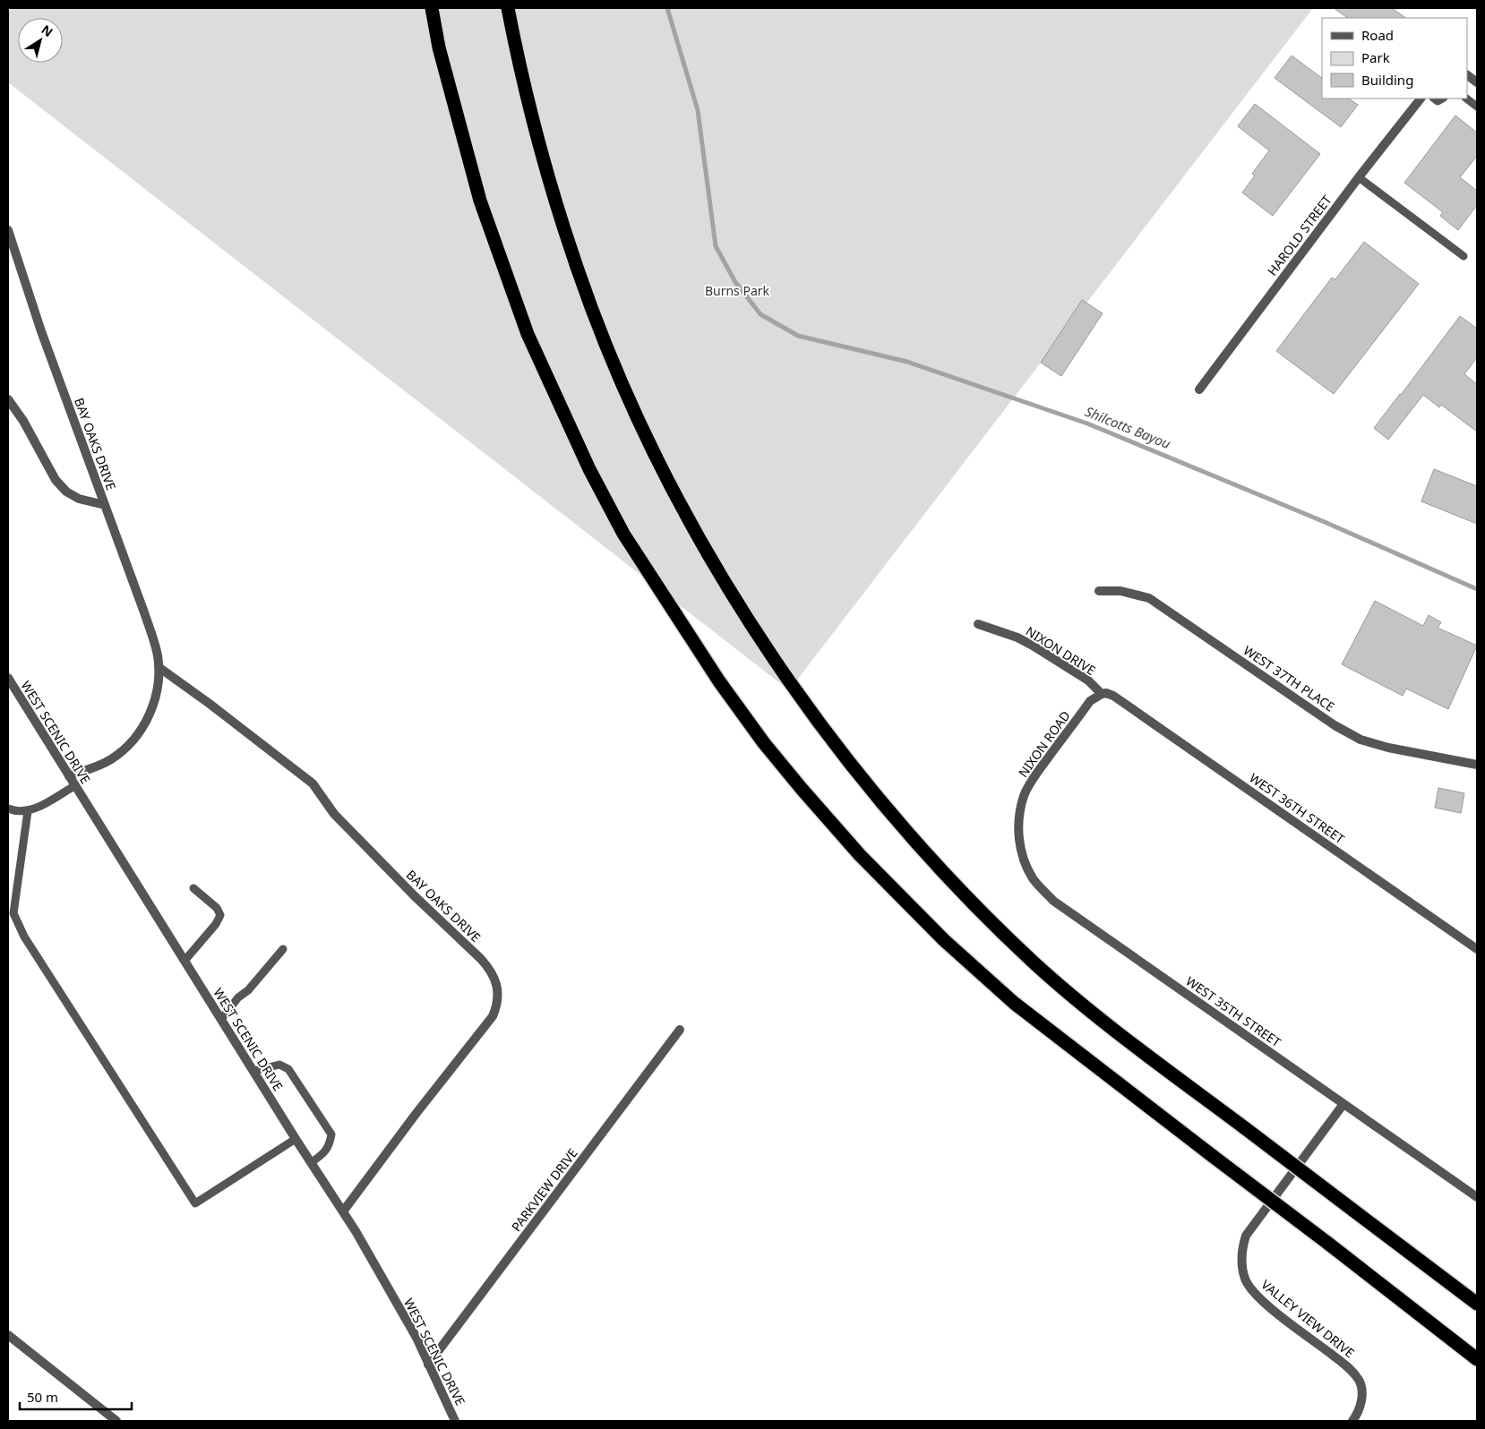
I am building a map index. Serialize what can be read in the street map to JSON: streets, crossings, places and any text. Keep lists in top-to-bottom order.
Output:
{
  "streets": {
    "street": [
      "HAROLD STREET",
      "BAY OAKS DRIVE",
      "NIXON DRIVE",
      "WEST 37TH PLACE",
      "WEST SCENIC DRIVE",
      "NIXON ROAD",
      "WEST 36TH STREET",
      "WEST 35TH STREET",
      "PARKVIEW DRIVE",
      "VALLEY VIEW DRIVE"
    ]
  },
  "crossings": [
    ["BAY OAKS DRIVE", "WEST SCENIC DRIVE"],
    ["NIXON DRIVE", "NIXON ROAD"],
    ["NIXON DRIVE", "WEST 36TH STREET"],
    ["WEST SCENIC DRIVE", "PARKVIEW DRIVE"],
    ["NIXON ROAD", "WEST 36TH STREET"],
    ["NIXON ROAD", "WEST 35TH STREET"],
    ["WEST 35TH STREET", "VALLEY VIEW DRIVE"]
  ],
  "water": ["Shilcotts Bayou"],
  "parks": ["Burns Park"],
  "legend": ["Road", "Park", "Building"],
  "scale_bar": "50 m",
  "north": "top right"
}
